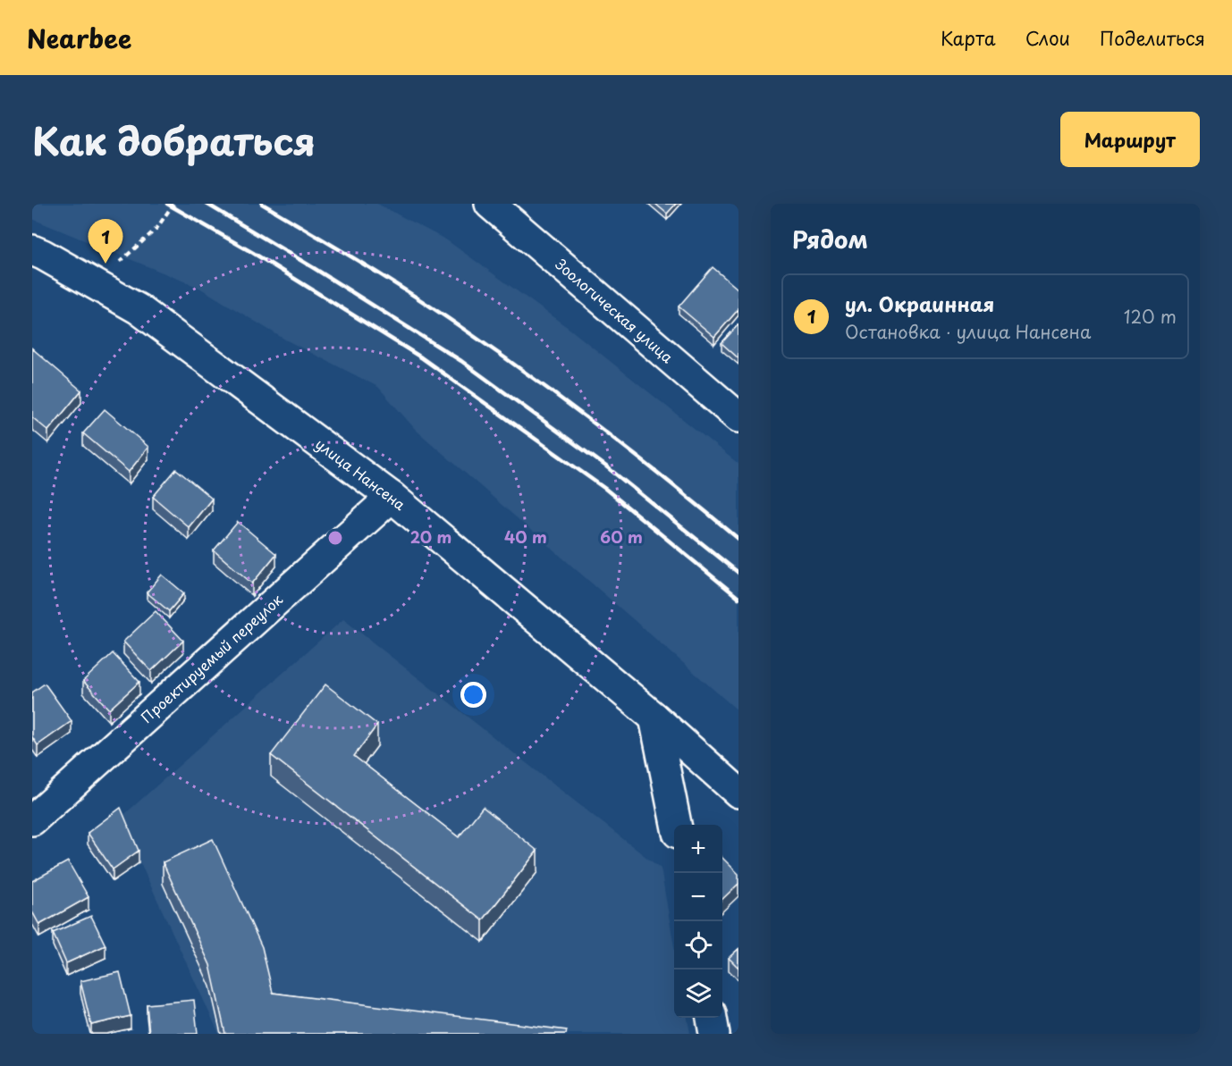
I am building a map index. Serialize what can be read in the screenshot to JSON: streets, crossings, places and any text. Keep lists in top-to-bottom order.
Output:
{
  "streets": {
    "main road": ["Зоологическая улица", "улица Нансена", "Проектируемый переулок"]
  },
  "crossings": [
    ["улица Нансена", "Проектируемый переулок"]
  ],
  "page": {
    "header": "Nearbee",
    "nav": ["Карта", "Слои", "Поделиться"],
    "title": "Как добраться",
    "buttons": "Маршрут",
    "heading": "Рядом",
    "pins": "1",
    "list": [
      {
        "mark": "1",
        "name": "ул. Окраинная",
        "note": "Остановка · улица Нансена",
        "value": "120 m"
      }
    ],
    "map_buttons": ["+", "−"]
  },
  "rings": ["20 m", "40 m", "60 m"]
}
